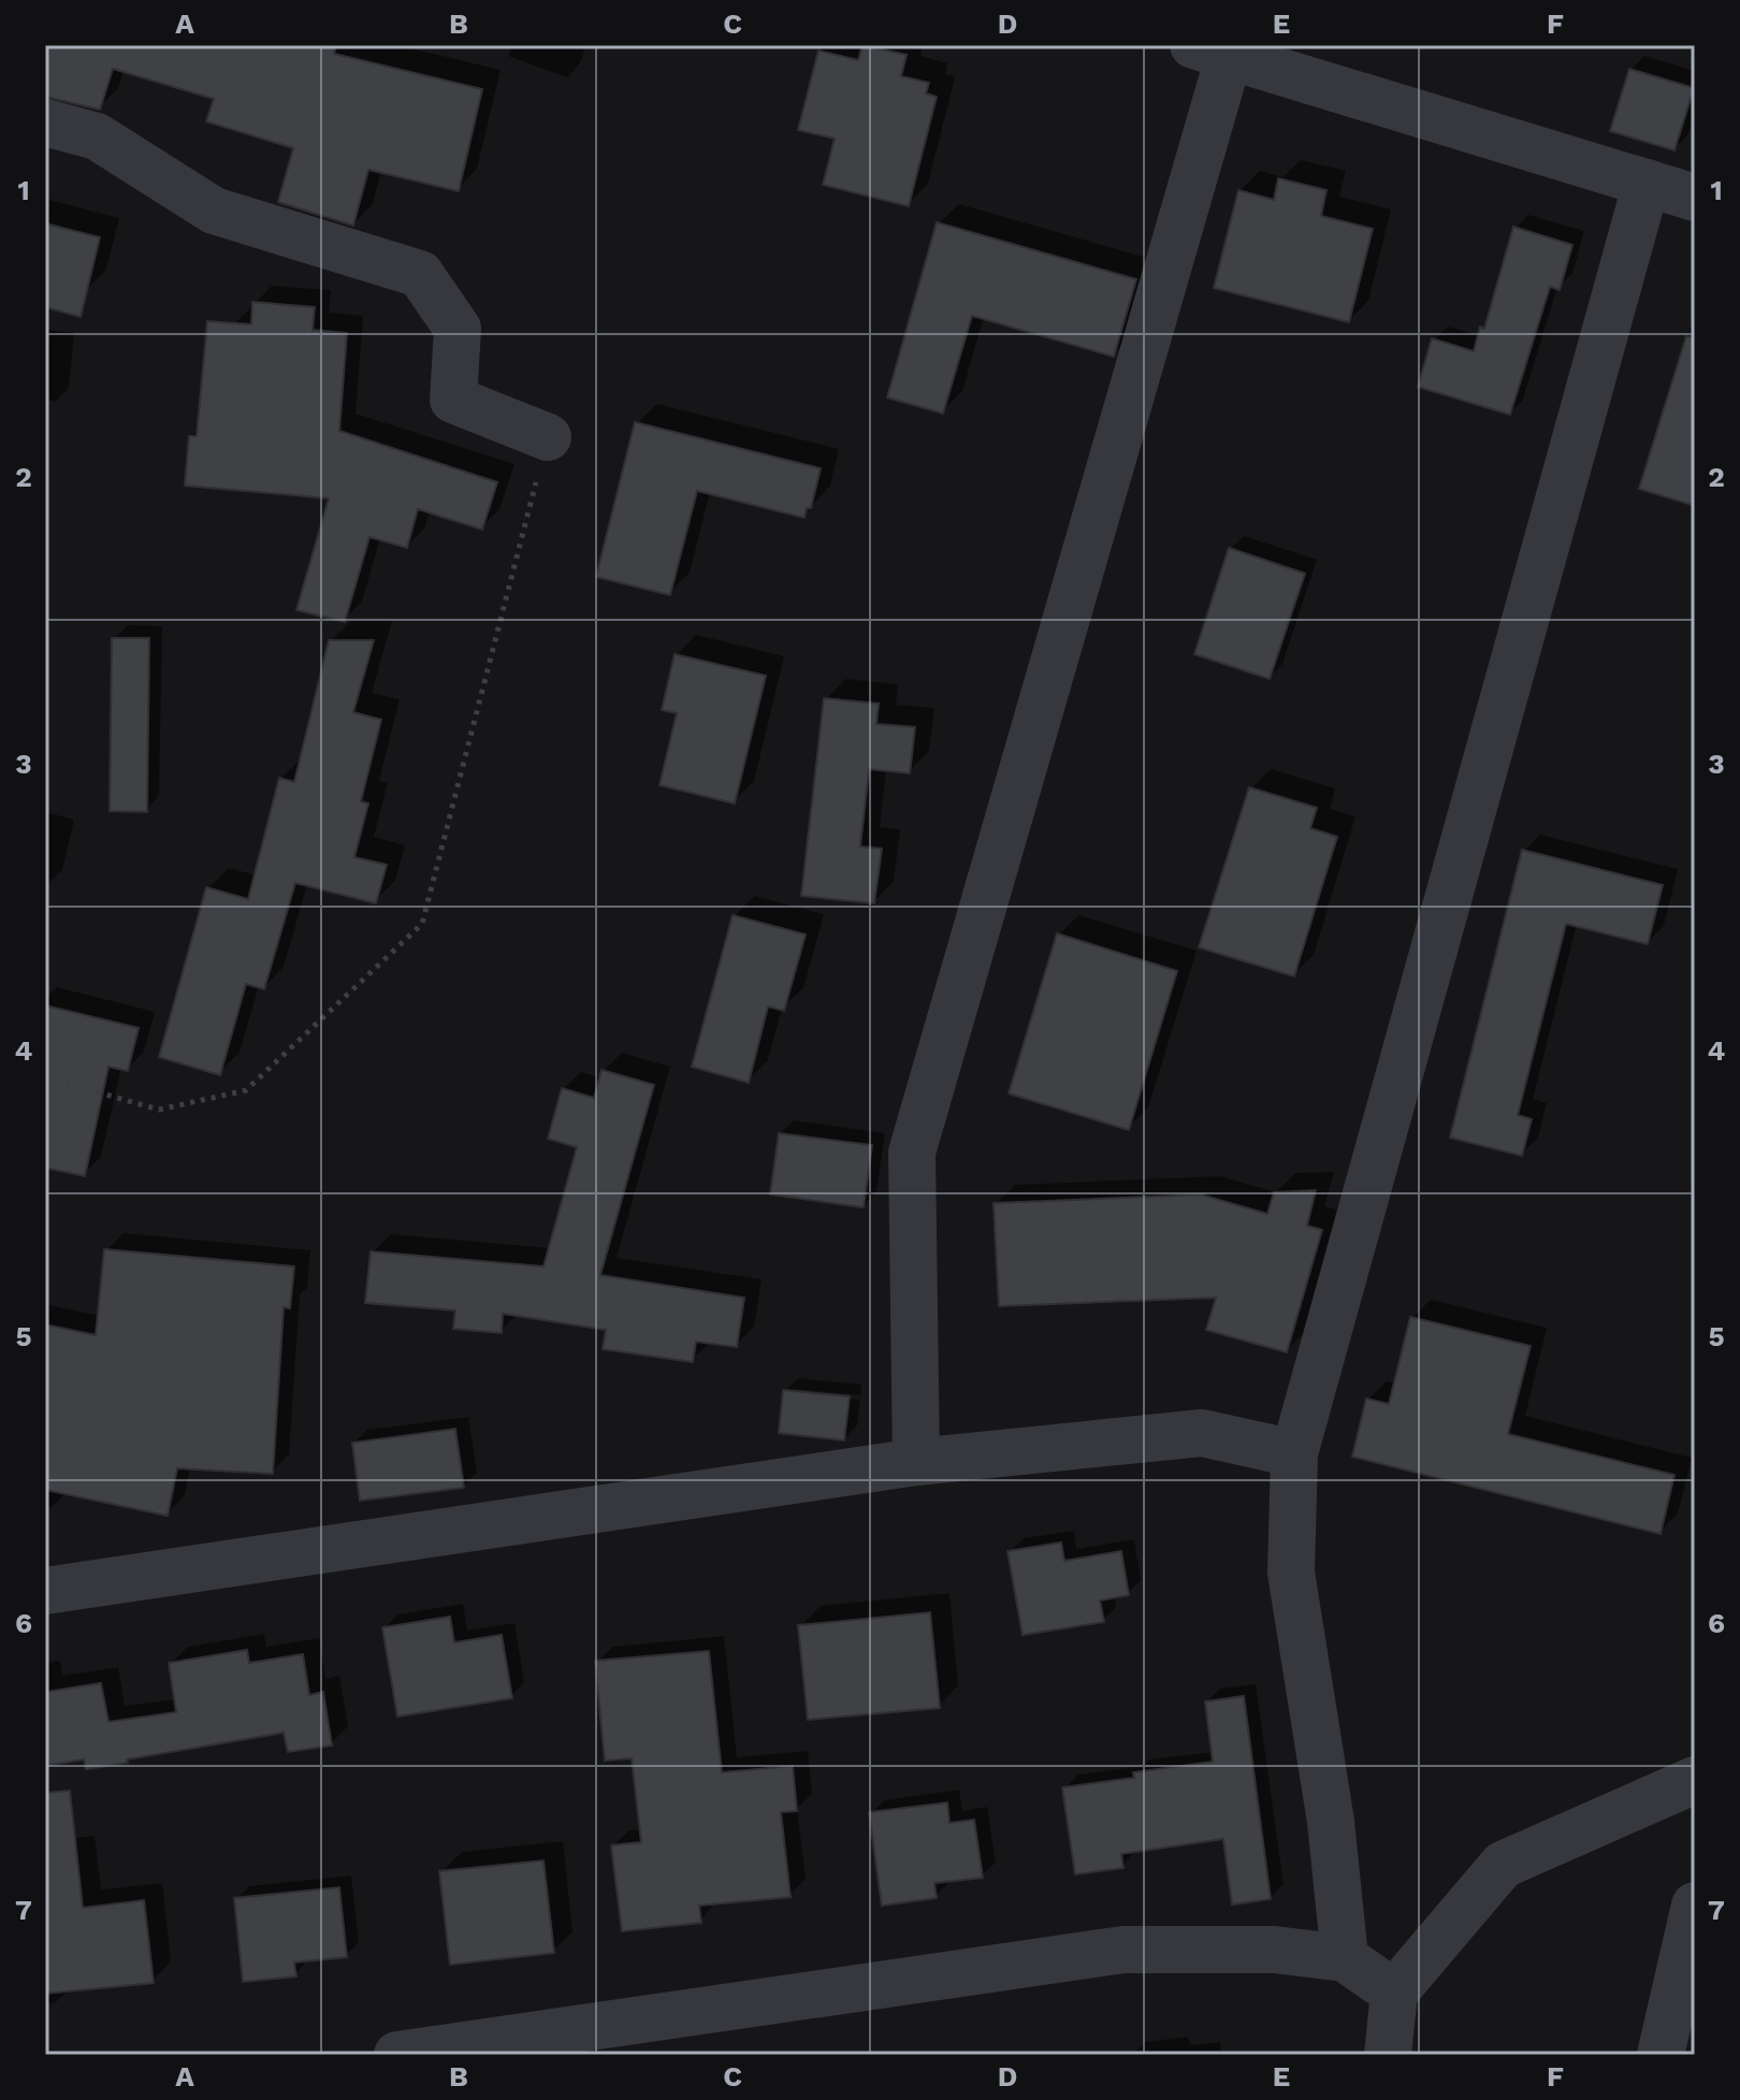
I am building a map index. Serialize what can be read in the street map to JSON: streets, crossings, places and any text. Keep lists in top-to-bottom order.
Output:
{
  "grid": {
    "columns": [
      "A",
      "B",
      "C",
      "D",
      "E",
      "F"
    ],
    "rows": [
      "1",
      "2",
      "3",
      "4",
      "5",
      "6",
      "7"
    ]
  }
}
